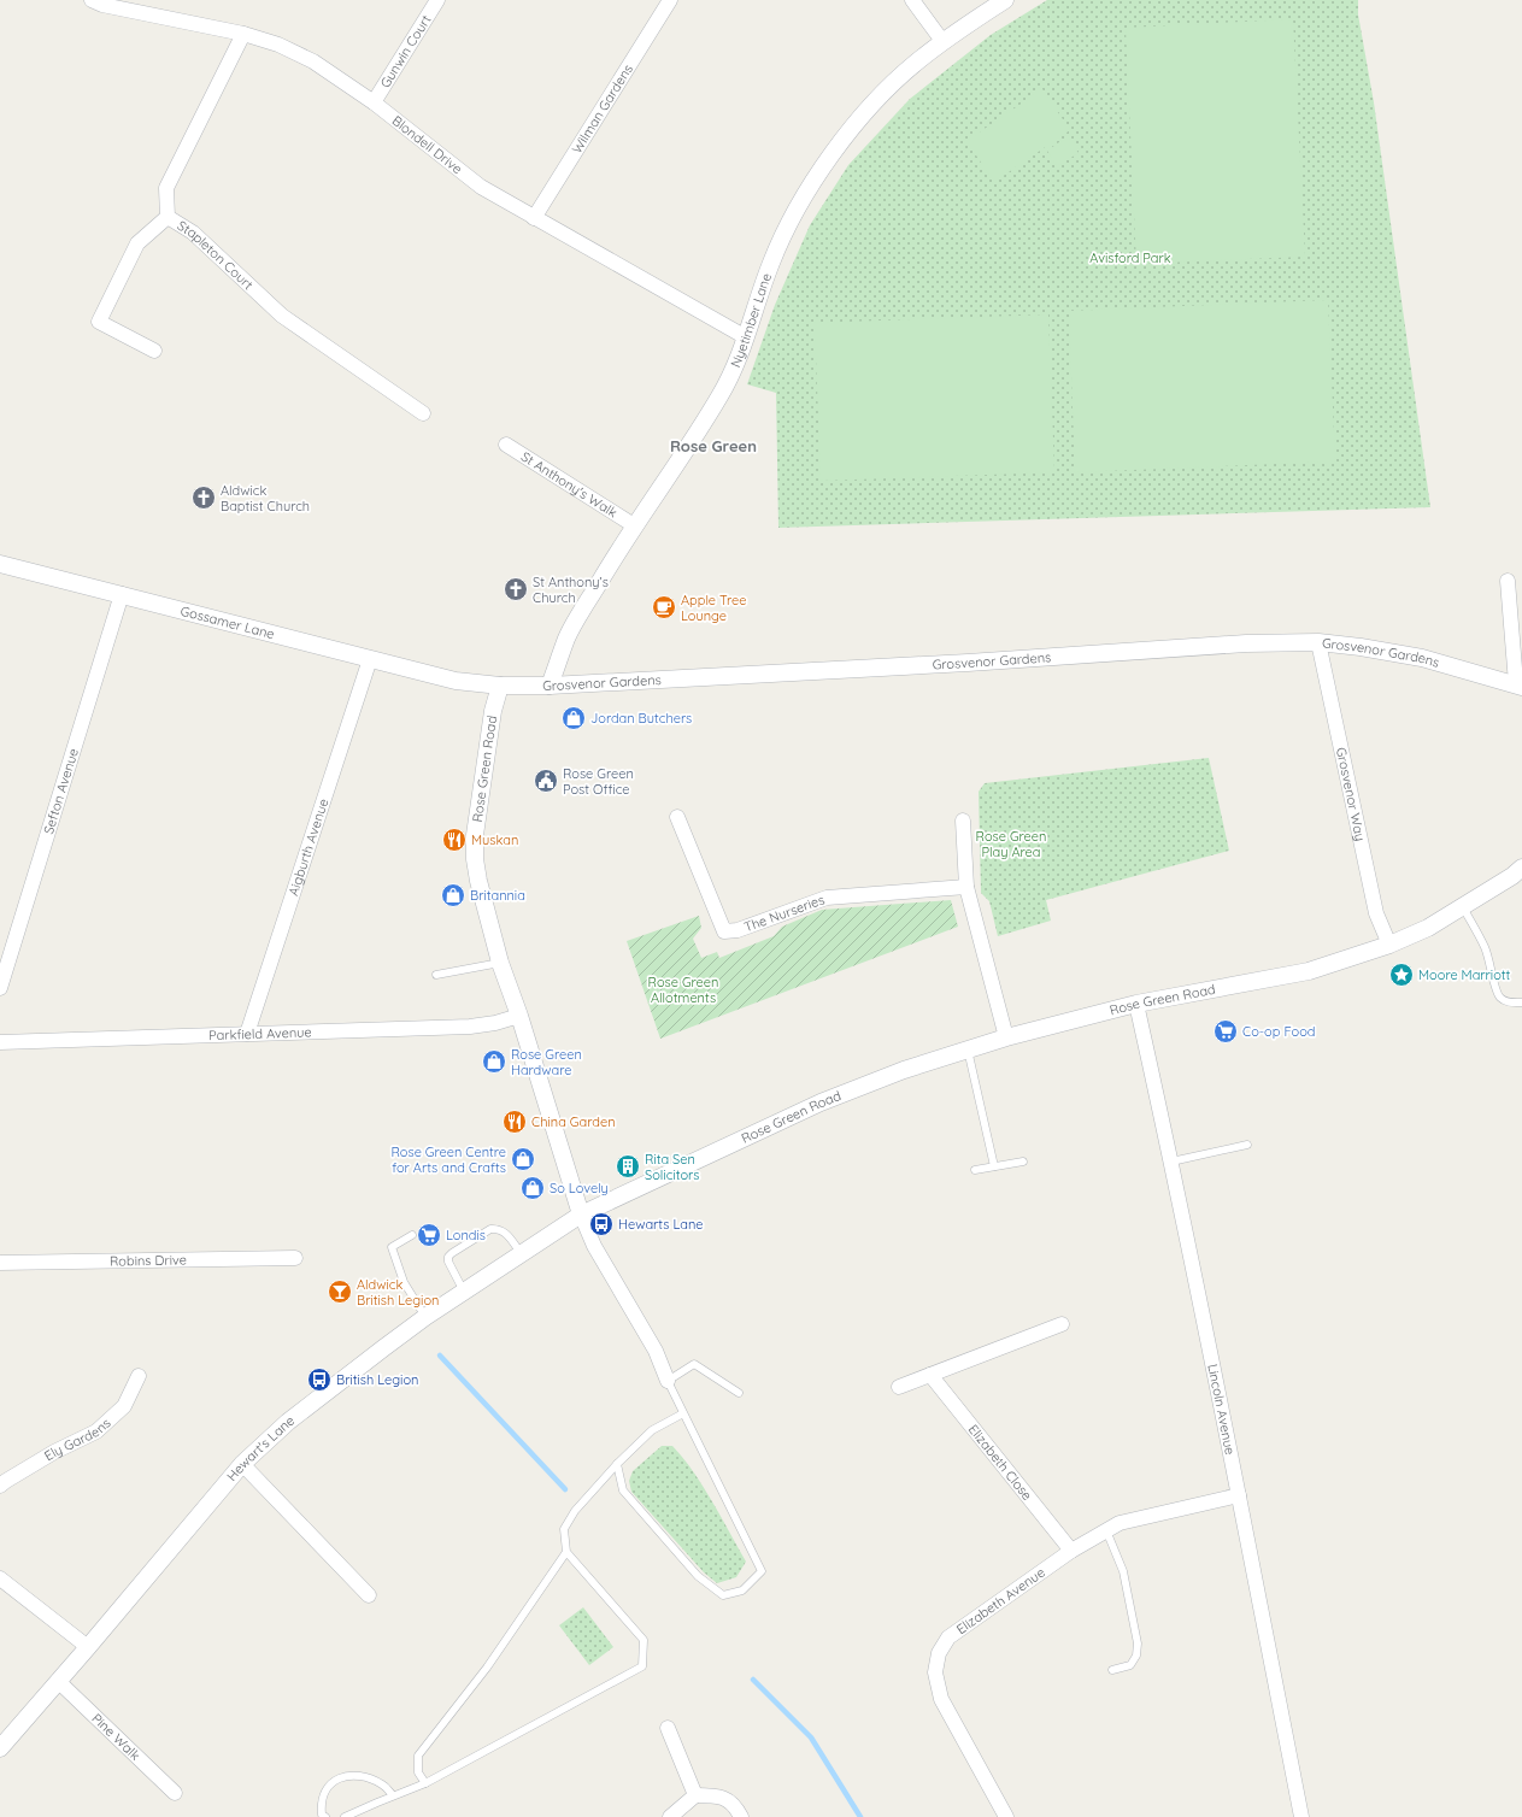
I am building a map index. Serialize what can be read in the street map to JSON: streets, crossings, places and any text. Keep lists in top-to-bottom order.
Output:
{
  "streets": {
    "street": [
      "Gunwin Court",
      "Wilman Gardens",
      "Blondell Drive",
      "Stapleton Court",
      "Nyetimber Lane",
      "St Anthony's Walk",
      "Gossamer Lane",
      "Grosvenor Gardens",
      "Rose Green Road",
      "Sefton Avenue",
      "Grosvenor Way",
      "Aigburth Avenue",
      "The Nurseries",
      "Parkfield Avenue",
      "Robins Drive",
      "Lincoln Avenue",
      "Ely Gardens",
      "Hewart's Lane",
      "Elizabeth Close",
      "Elizabeth Avenue",
      "Pine Walk"
    ]
  },
  "crossings": [
    ["Gunwin Court", "Blondell Drive"],
    ["Wilman Gardens", "Blondell Drive"],
    ["Blondell Drive", "Stapleton Court"],
    ["Blondell Drive", "Nyetimber Lane"],
    ["Nyetimber Lane", "St Anthony's Walk"],
    ["Nyetimber Lane", "Grosvenor Gardens"],
    ["Gossamer Lane", "Grosvenor Gardens"],
    ["Gossamer Lane", "Sefton Avenue"],
    ["Gossamer Lane", "Aigburth Avenue"],
    ["Grosvenor Gardens", "Rose Green Road"],
    ["Grosvenor Gardens", "Grosvenor Way"],
    ["Rose Green Road", "Grosvenor Way"],
    ["Rose Green Road", "Parkfield Avenue"],
    ["Rose Green Road", "Lincoln Avenue"],
    ["Rose Green Road", "Hewart's Lane"],
    ["Aigburth Avenue", "Parkfield Avenue"],
    ["Lincoln Avenue", "Elizabeth Avenue"],
    ["Hewart's Lane", "Pine Walk"],
    ["Elizabeth Close", "Elizabeth Avenue"]
  ],
  "districts": ["Rose Green"],
  "parks": ["Avisford Park", "Rose Green Play Area", "Rose Green Allotments"],
  "places": {
    "church": ["Aldwick Baptist Church", "St Anthony’s Church"],
    "cafe": ["Apple Tree Lounge"],
    "shop": [
      "Jordan Butchers",
      "Britannia",
      "Rose Green Hardware",
      "Rose Green Centre for Arts and Crafts",
      "So Lovely"
    ],
    "public building": ["Rose Green Post Office"],
    "restaurant": ["Muskan", "China Garden"],
    "place": ["Moore Marriott"],
    "supermarket": ["Co-op Food", "Londis"],
    "building": ["Rita Sen Solicitors"],
    "bus stop": ["Hewarts Lane", "British Legion"],
    "bar": ["Aldwick British Legion"]
  }
}
